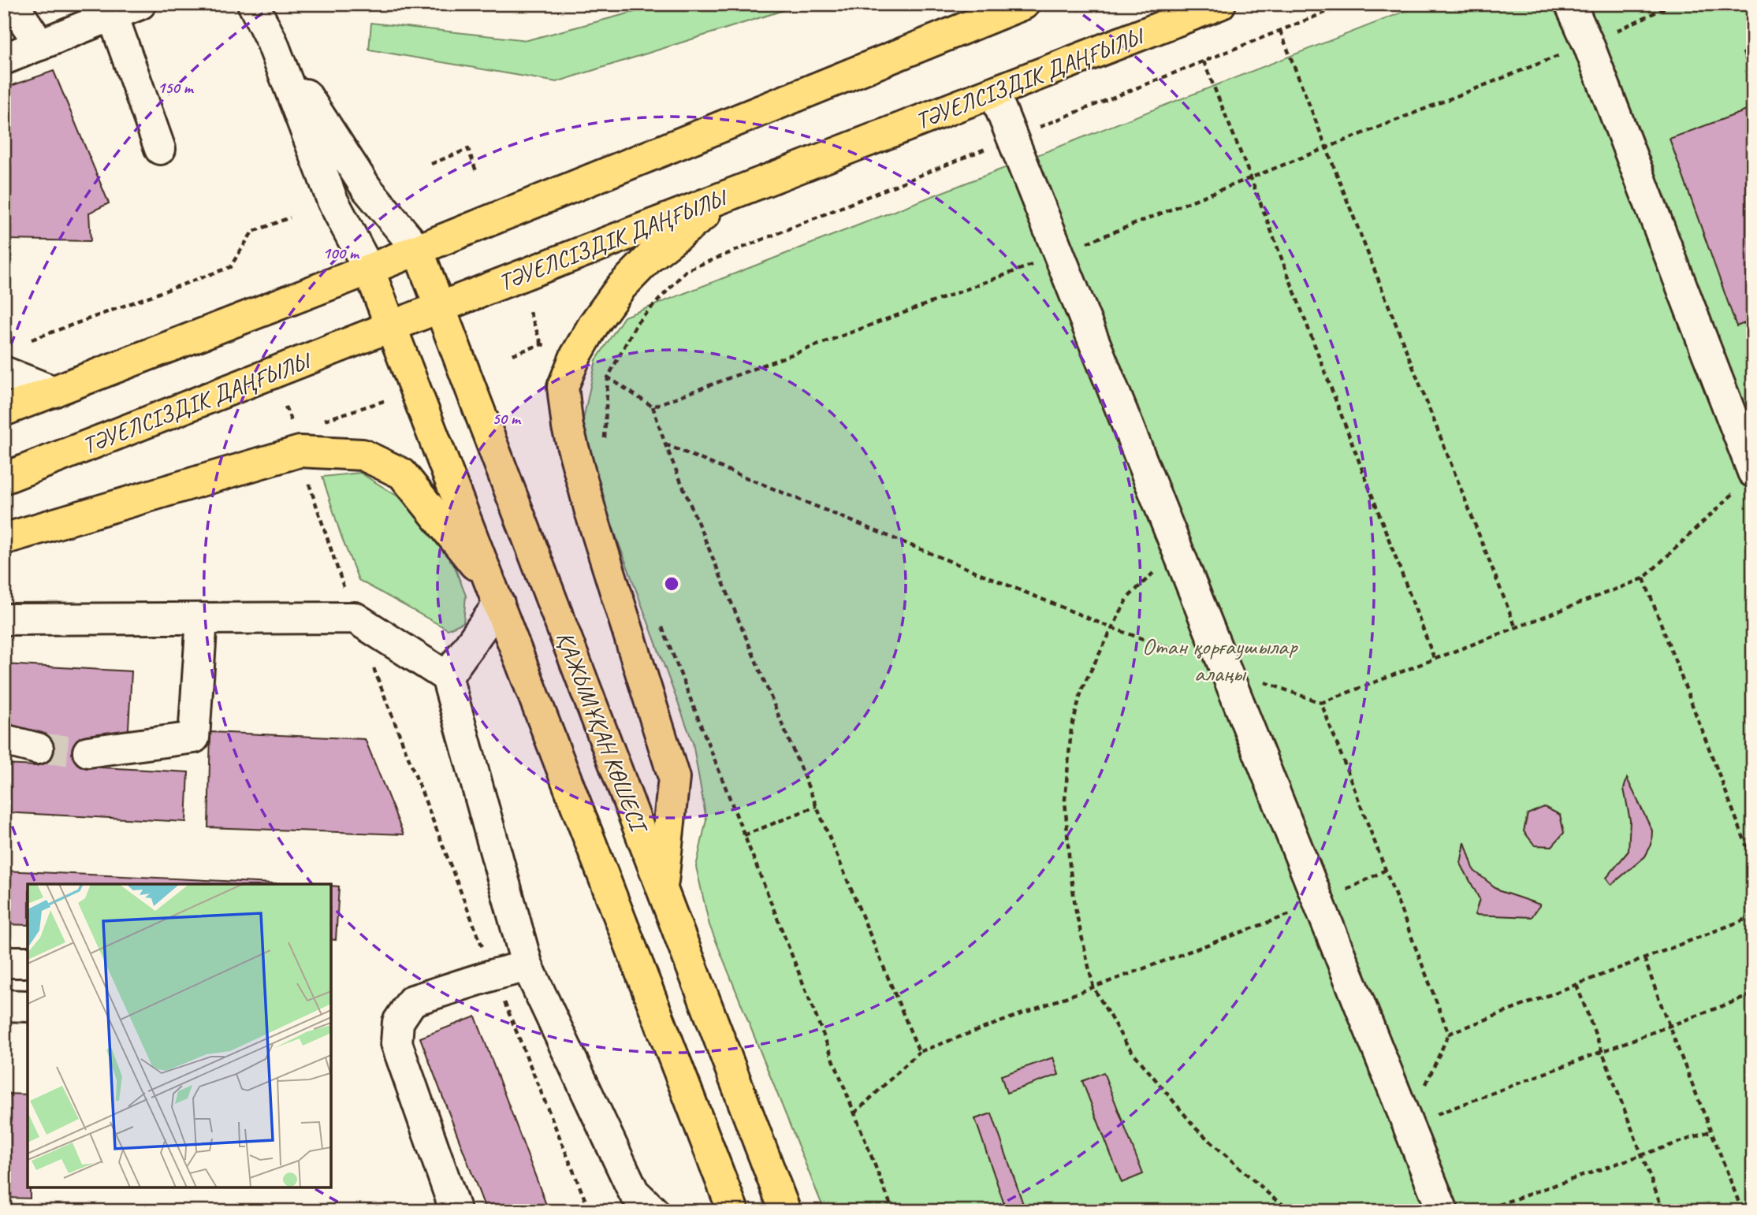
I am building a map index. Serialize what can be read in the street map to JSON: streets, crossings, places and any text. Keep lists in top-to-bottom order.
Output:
{
  "streets": {
    "main road": ["ТӘУЕЛСІЗДІК ДАҢҒЫЛЫ", "ҚАЖЫМҰҚАН КӨШЕСІ"]
  },
  "crossings": [
    ["ТӘУЕЛСІЗДІК ДАҢҒЫЛЫ", "ҚАЖЫМҰҚАН КӨШЕСІ"]
  ],
  "parks": ["Отан қорғаушылар алаңы"],
  "rings": ["150 m", "100 m", "50 m"]
}
